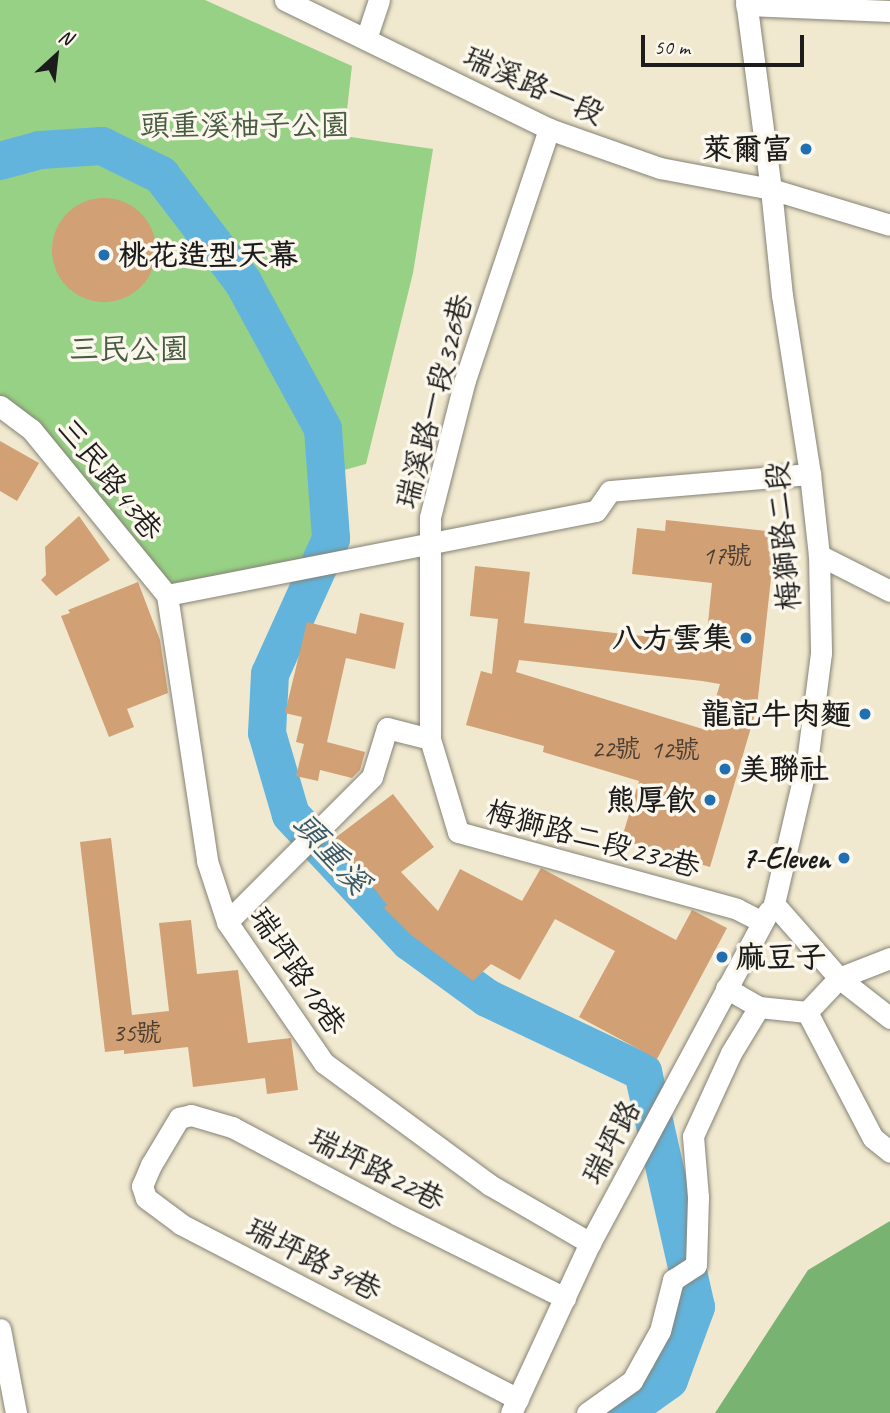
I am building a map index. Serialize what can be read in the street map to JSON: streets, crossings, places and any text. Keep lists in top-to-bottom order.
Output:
{
  "streets": {
    "street": [
      "瑞溪路一段",
      "瑞溪路一段326巷",
      "三民路43巷",
      "梅獅路二段",
      "梅獅路二段232巷",
      "瑞坪路18巷",
      "瑞坪路",
      "瑞坪路22巷",
      "瑞坪路34巷"
    ]
  },
  "crossings": [
    ["瑞溪路一段", "瑞溪路一段326巷"],
    ["瑞溪路一段", "梅獅路二段"],
    ["瑞溪路一段326巷", "梅獅路二段232巷"],
    ["三民路43巷", "瑞坪路18巷"],
    ["梅獅路二段", "梅獅路二段232巷"],
    ["梅獅路二段", "瑞坪路"],
    ["梅獅路二段232巷", "瑞坪路"],
    ["瑞坪路18巷", "瑞坪路"],
    ["瑞坪路", "瑞坪路22巷"],
    ["瑞坪路", "瑞坪路34巷"],
    ["瑞坪路22巷", "瑞坪路34巷"]
  ],
  "water": ["頭重溪"],
  "parks": ["頭重溪柚子公園", "三民公園"],
  "places": [
    "萊爾富",
    "桃花造型天幕",
    "八方雲集",
    "龍記牛肉麵",
    "美聯社",
    "熊厚飲",
    "7-Eleven",
    "麻豆子"
  ],
  "house_numbers": [
    "17號",
    "22號",
    "12號",
    "35號"
  ],
  "scale_bar": "50 m",
  "north": "top right"
}
